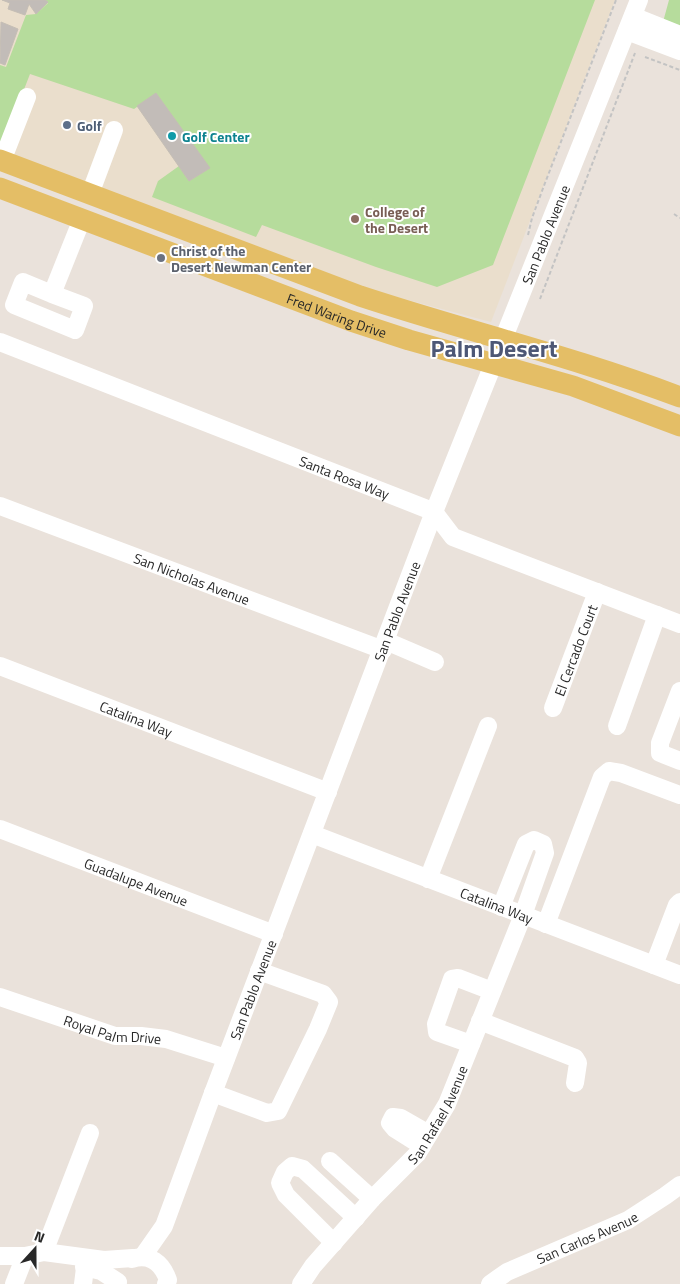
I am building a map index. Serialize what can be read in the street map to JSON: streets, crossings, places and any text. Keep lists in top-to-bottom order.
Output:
{
  "streets": {
    "main road": ["Fred Waring Drive"],
    "street": [
      "San Pablo Avenue",
      "Santa Rosa Way",
      "San Nicholas Avenue",
      "El Cercado Court",
      "Catalina Way",
      "Guadalupe Avenue",
      "Royal Palm Drive",
      "San Rafael Avenue",
      "San Carlos Avenue"
    ]
  },
  "crossings": [
    ["San Pablo Avenue", "Fred Waring Drive"],
    ["San Pablo Avenue", "Santa Rosa Way"],
    ["San Pablo Avenue", "San Nicholas Avenue"],
    ["San Pablo Avenue", "Catalina Way"],
    ["San Pablo Avenue", "Guadalupe Avenue"],
    ["San Pablo Avenue", "Royal Palm Drive"],
    ["Catalina Way", "San Rafael Avenue"]
  ],
  "districts": ["Palm Desert"],
  "places": [
    "Golf",
    "Golf Center",
    "College of the Desert",
    "Christ of the Desert Newman Center"
  ],
  "north": "top"
}
